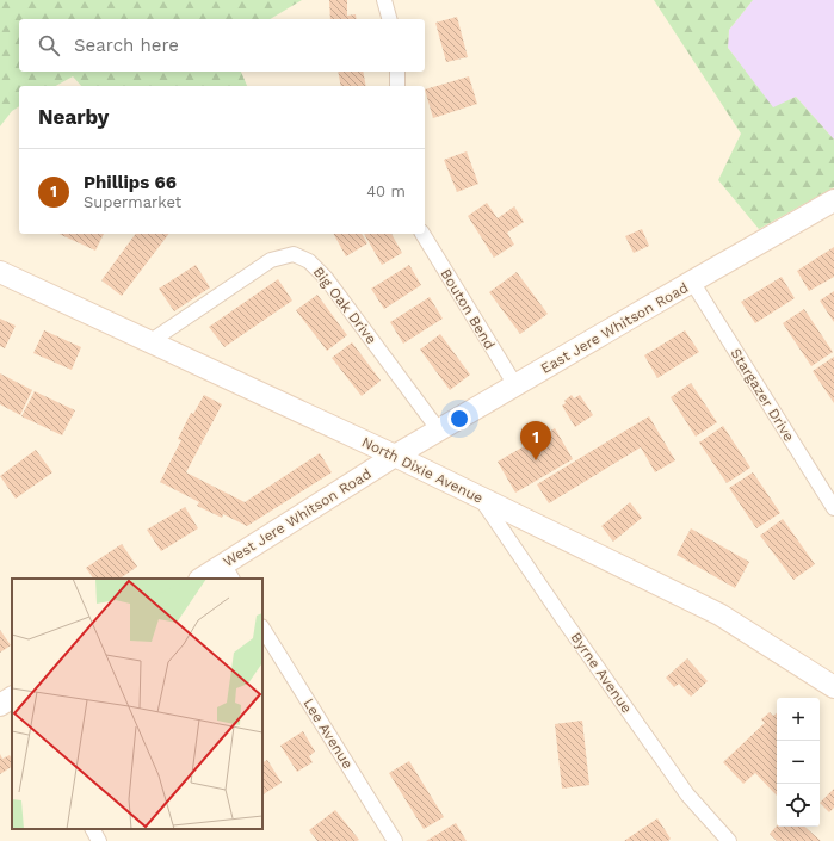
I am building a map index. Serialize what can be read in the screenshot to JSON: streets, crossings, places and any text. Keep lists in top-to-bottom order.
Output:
{
  "streets": {
    "street": [
      "Big Oak Drive",
      "Bouton Bend",
      "East Jere Whitson Road",
      "Stargazer Drive",
      "North Dixie Avenue",
      "West Jere Whitson Road",
      "Byrne Avenue",
      "Lee Avenue"
    ]
  },
  "crossings": [
    ["Big Oak Drive", "East Jere Whitson Road"],
    ["Big Oak Drive", "North Dixie Avenue"],
    ["Bouton Bend", "East Jere Whitson Road"],
    ["East Jere Whitson Road", "Stargazer Drive"],
    ["East Jere Whitson Road", "North Dixie Avenue"],
    ["East Jere Whitson Road", "West Jere Whitson Road"],
    ["North Dixie Avenue", "West Jere Whitson Road"],
    ["North Dixie Avenue", "Byrne Avenue"]
  ],
  "page": {
    "search": "Search here",
    "heading": "Nearby",
    "list": [
      {
        "mark": "1",
        "name": "Phillips 66",
        "note": "Supermarket",
        "value": "40 m"
      }
    ],
    "pins": "1",
    "map_buttons": ["+", "−"]
  }
}
